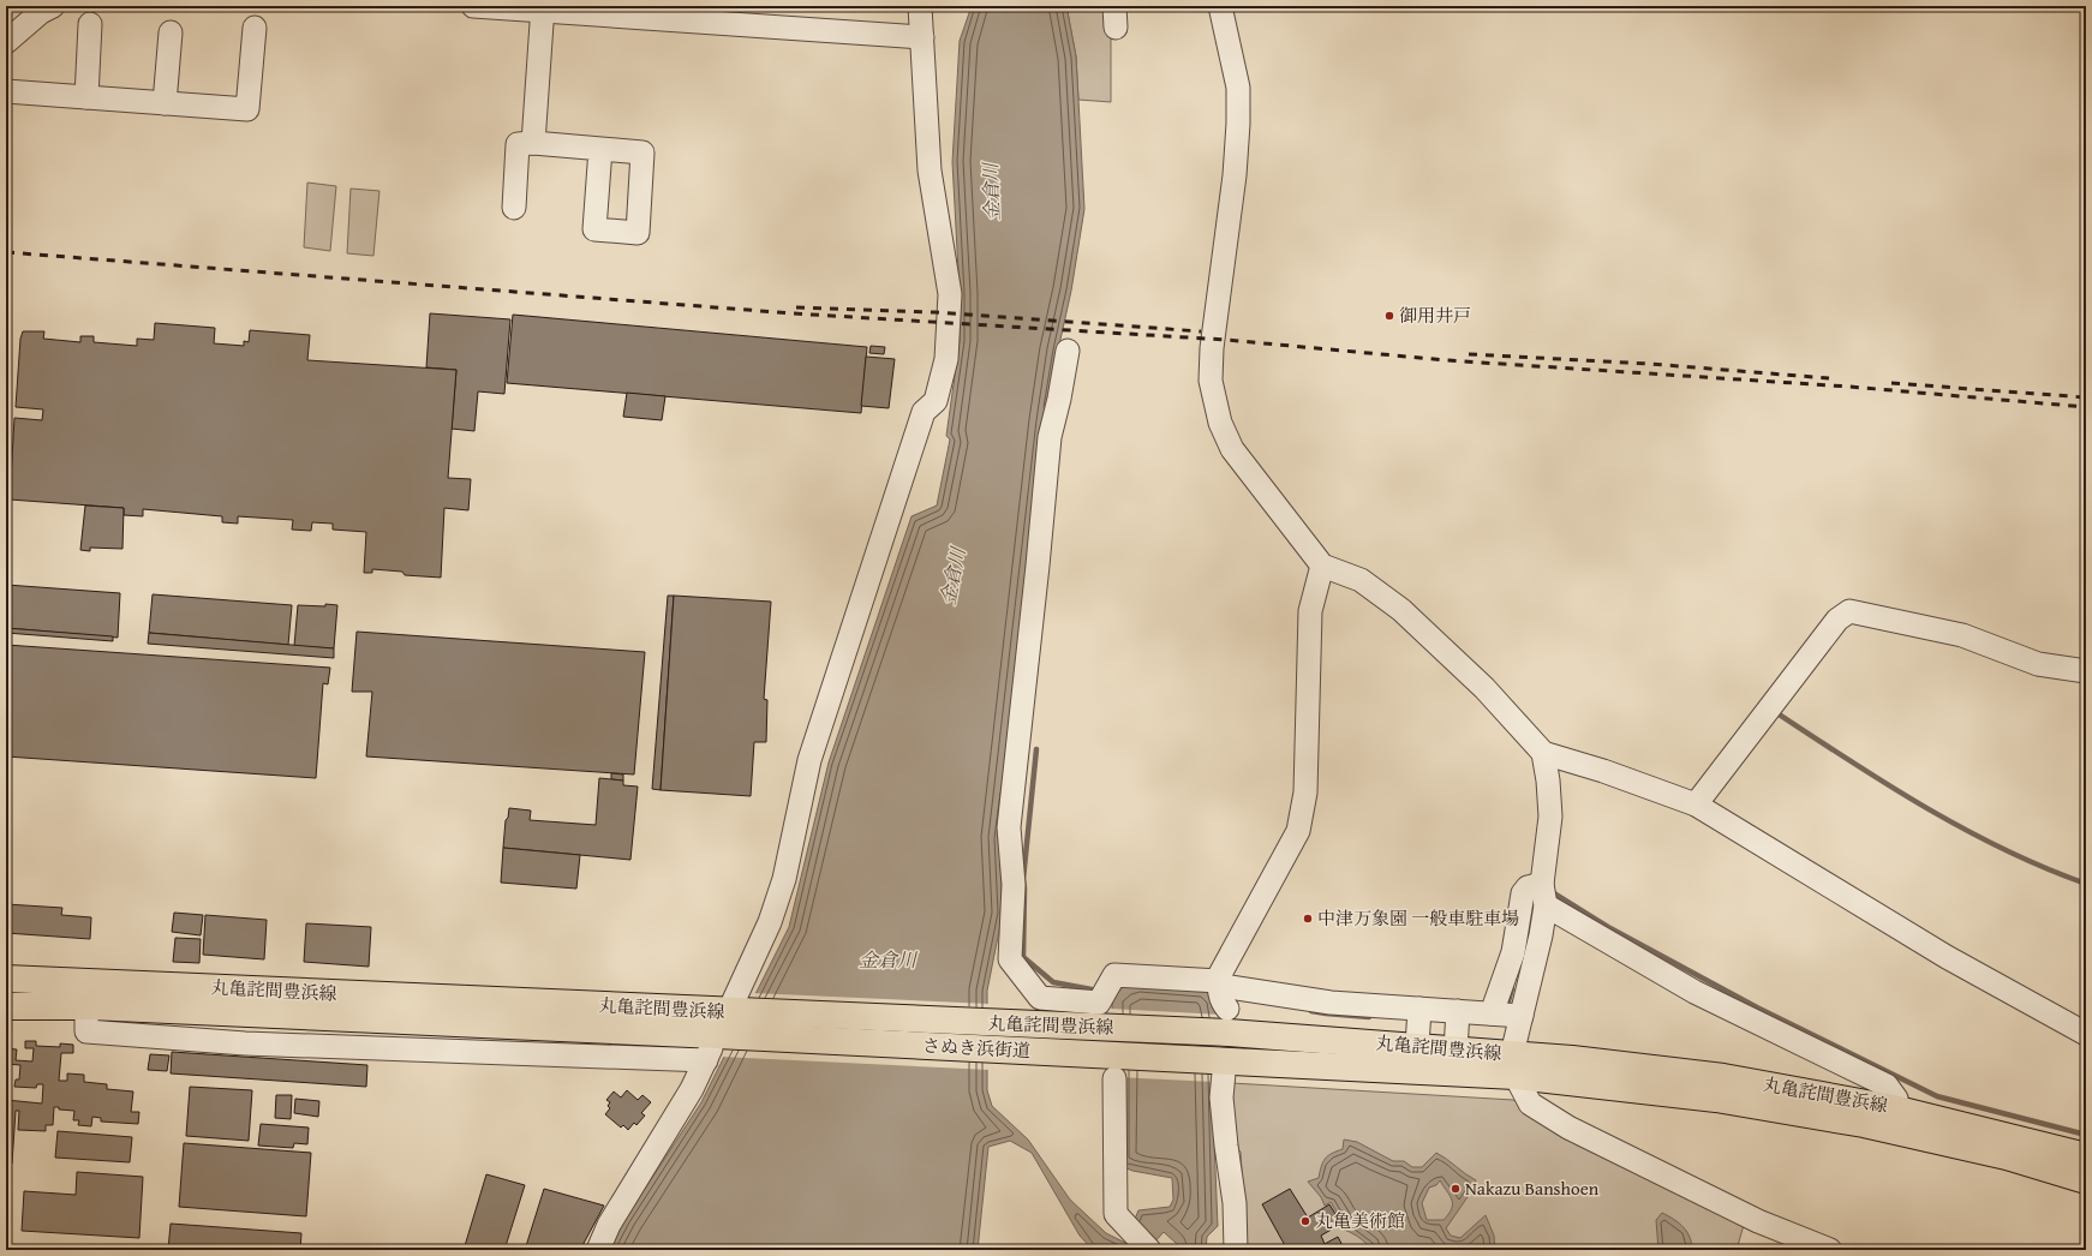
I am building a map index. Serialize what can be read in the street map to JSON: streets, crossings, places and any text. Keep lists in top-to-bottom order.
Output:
{
  "streets": {
    "main road": ["丸亀詫間豊浜線", "さぬき浜街道"]
  },
  "crossings": [
    ["丸亀詫間豊浜線", "さぬき浜街道"]
  ],
  "water": ["金倉川"],
  "places": [
    "御用井戸",
    "中津万象園 一般車駐車場",
    "Nakazu Banshoen",
    "丸亀美術館"
  ]
}
